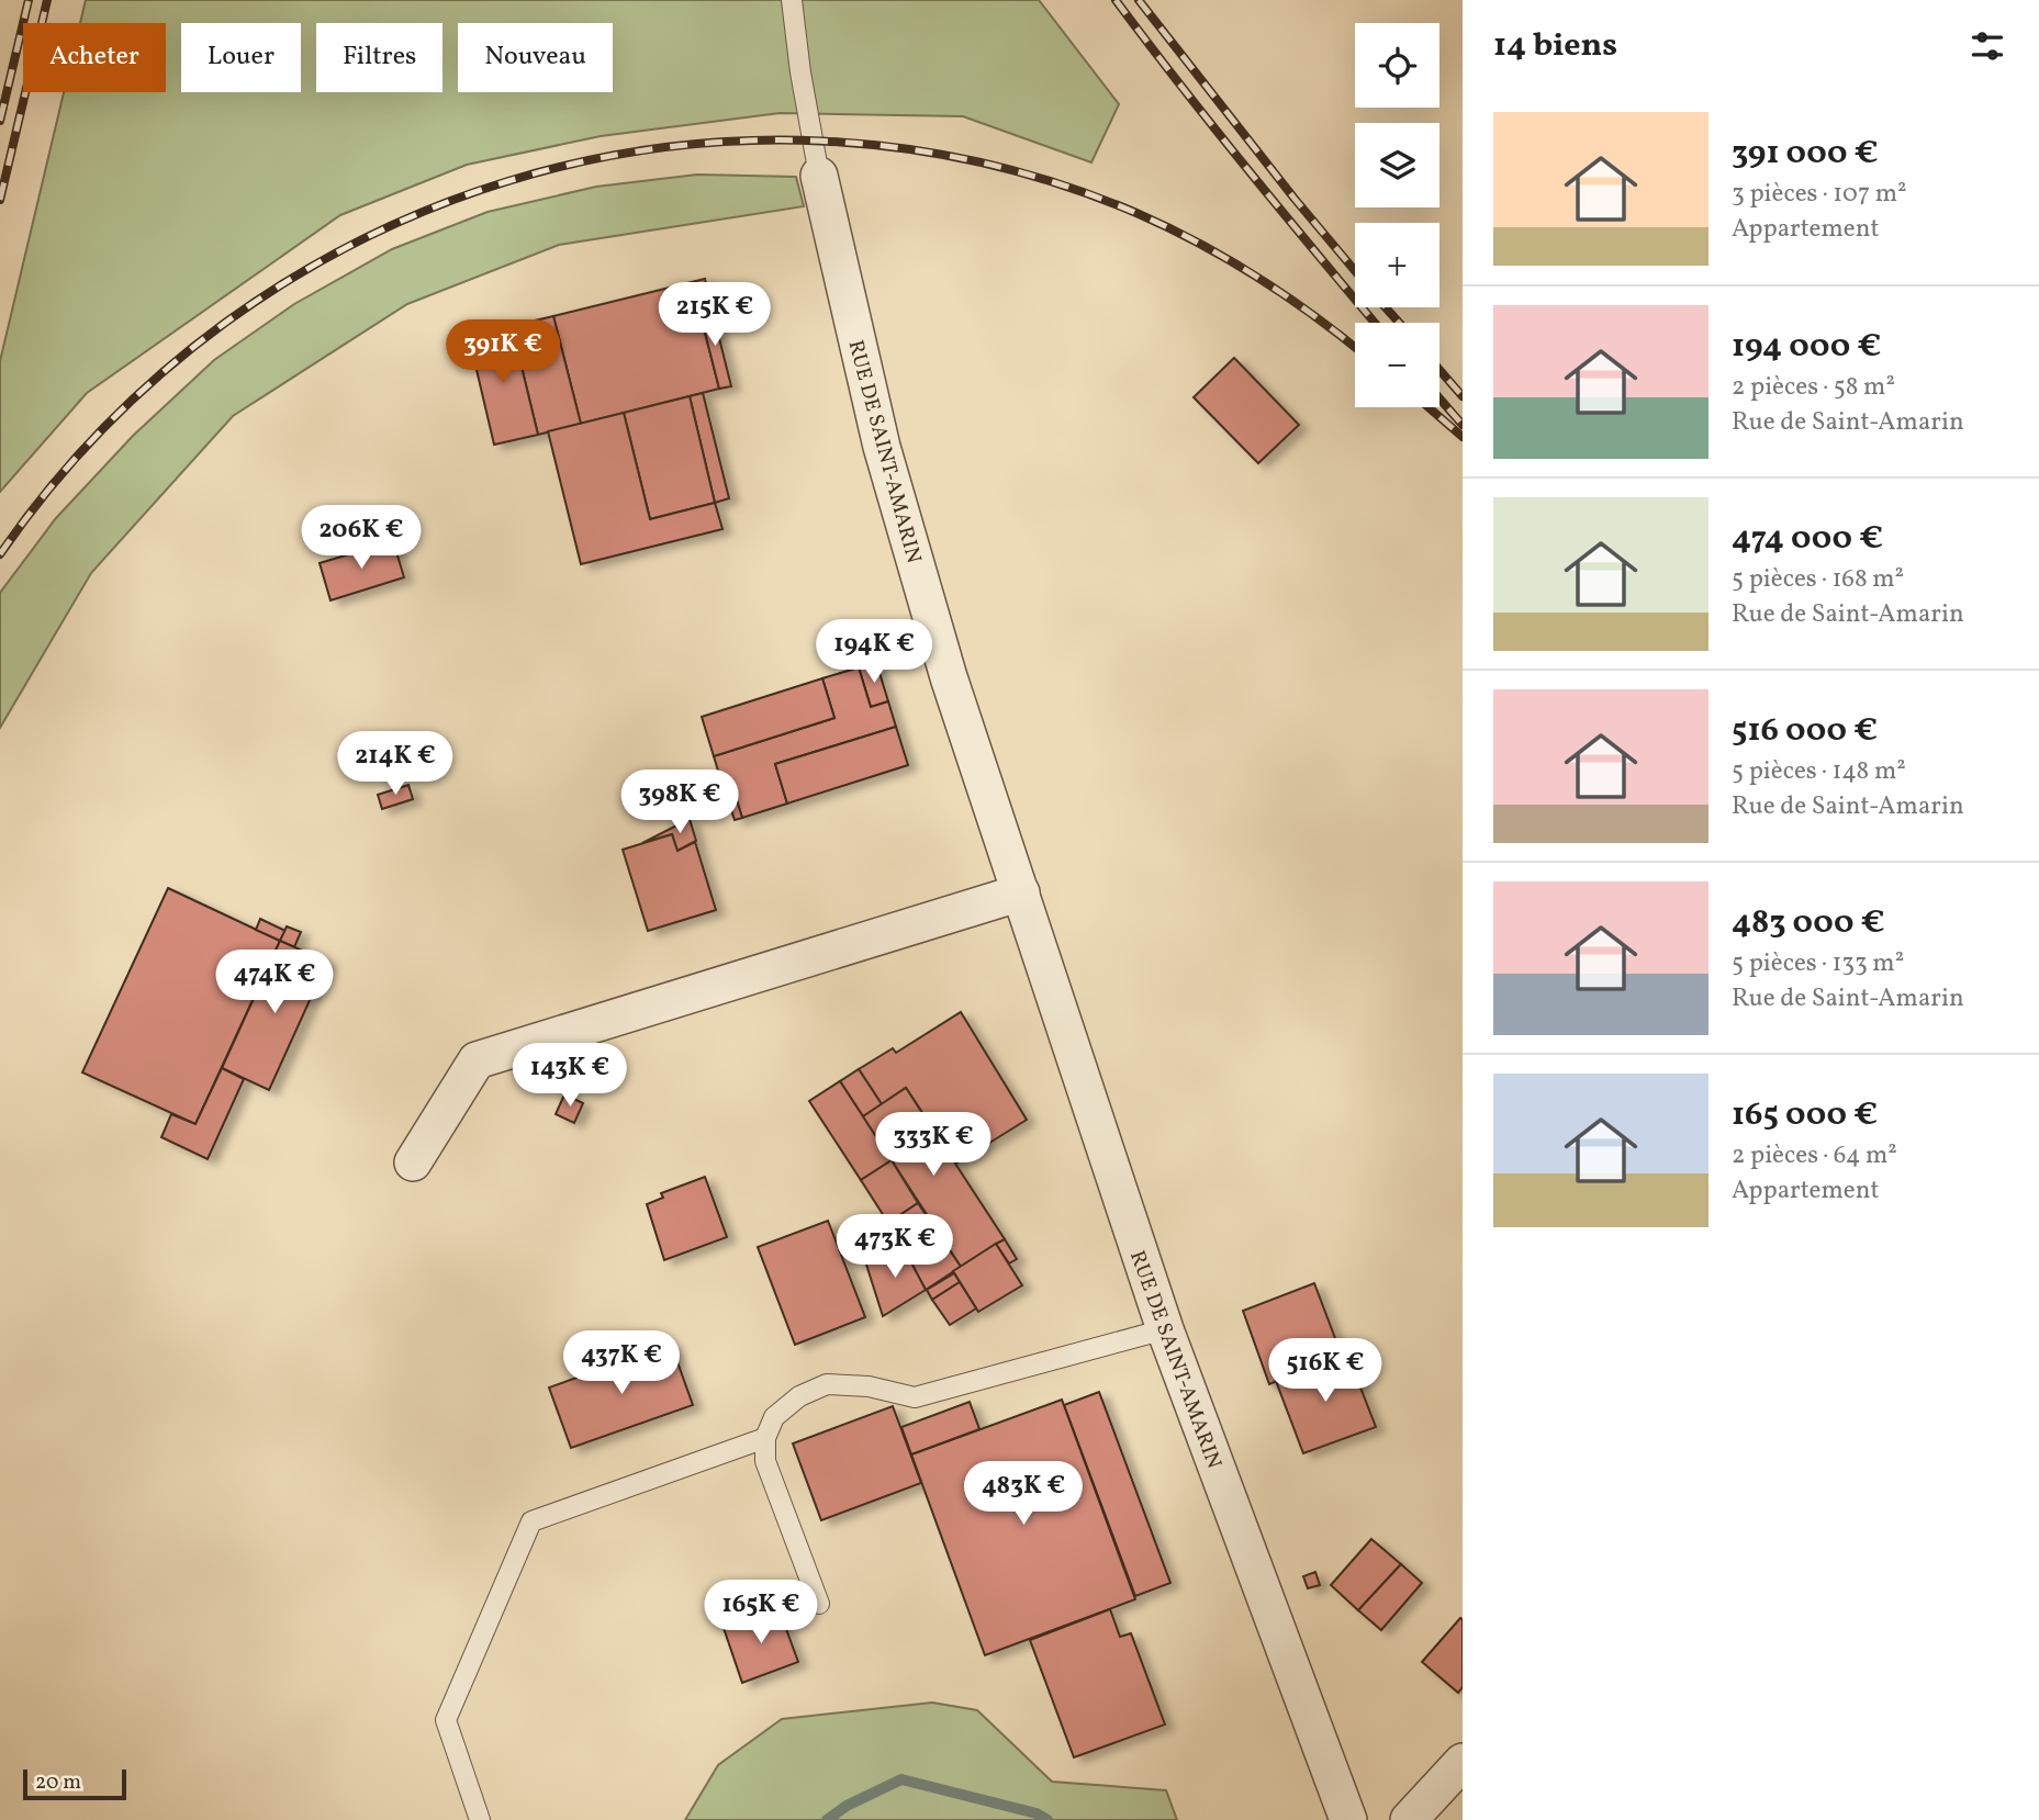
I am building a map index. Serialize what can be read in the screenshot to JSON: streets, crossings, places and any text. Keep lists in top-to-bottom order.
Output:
{
  "streets": {
    "street": ["RUE DE SAINT-AMARIN"]
  },
  "scale_bar": "20 m",
  "page": {
    "heading": "14 biens",
    "map_buttons": ["+", "−"],
    "chip": [
      "Acheter",
      "Louer",
      "Filtres",
      "Nouveau"
    ],
    "list": [
      {
        "name": "391 000 €",
        "note": "3 pièces · 107 m² · Appartement"
      },
      {
        "name": "194 000 €",
        "note": "2 pièces · 58 m² · Rue de Saint-Amarin"
      },
      {
        "name": "474 000 €",
        "note": "5 pièces · 168 m² · Rue de Saint-Amarin"
      },
      {
        "name": "516 000 €",
        "note": "5 pièces · 148 m² · Rue de Saint-Amarin"
      },
      {
        "name": "483 000 €",
        "note": "5 pièces · 133 m² · Rue de Saint-Amarin"
      },
      {
        "name": "165 000 €",
        "note": "2 pièces · 64 m² · Appartement"
      }
    ],
    "price": [
      "215K €",
      "391K €",
      "206K €",
      "194K €",
      "214K €",
      "398K €",
      "474K €",
      "143K €",
      "333K €",
      "473K €",
      "437K €",
      "516K €",
      "483K €",
      "165K €"
    ],
    "scale": "20 m"
  }
}
